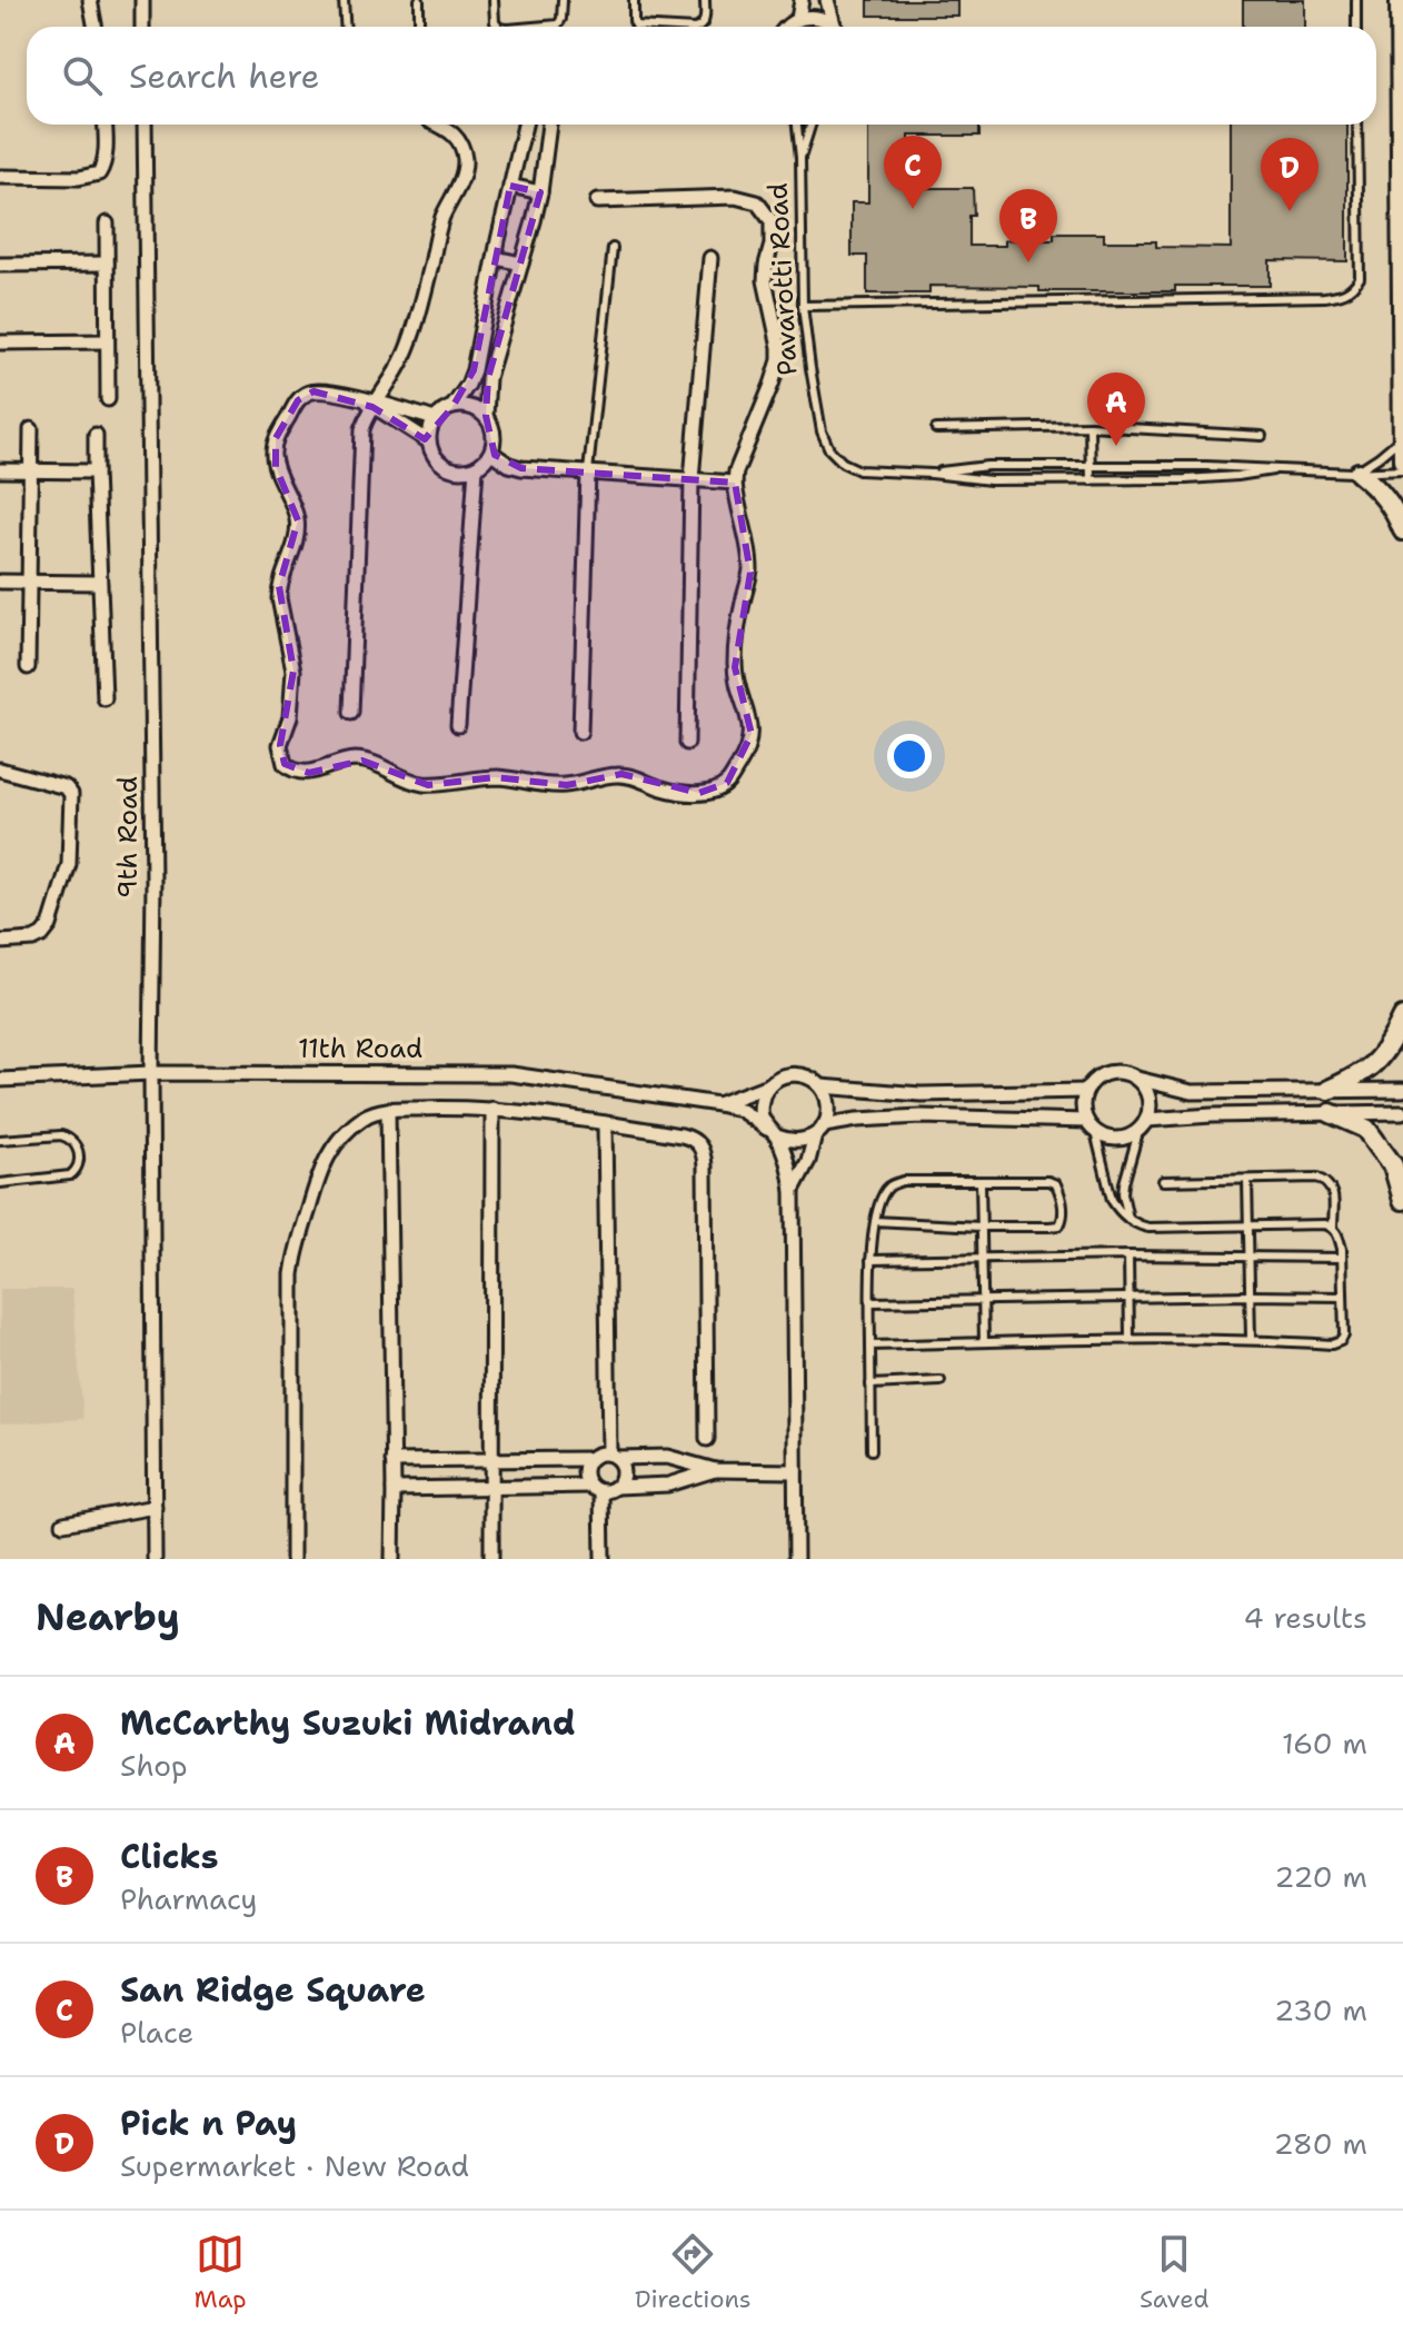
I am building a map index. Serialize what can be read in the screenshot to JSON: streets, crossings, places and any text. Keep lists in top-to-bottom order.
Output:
{
  "streets": {
    "street": ["9th Road", "11th Road"],
    "lane": ["Pavarotti Road"]
  },
  "crossings": [
    ["9th Road", "11th Road"]
  ],
  "page": {
    "search": "Search here",
    "pins": [
      "C",
      "D",
      "B",
      "A"
    ],
    "heading": ["Nearby", "4 results"],
    "list": [
      {
        "mark": "A",
        "name": "McCarthy Suzuki Midrand",
        "note": "Shop",
        "value": "160 m"
      },
      {
        "mark": "B",
        "name": "Clicks",
        "note": "Pharmacy",
        "value": "220 m"
      },
      {
        "mark": "C",
        "name": "San Ridge Square",
        "note": "Place",
        "value": "230 m"
      },
      {
        "mark": "D",
        "name": "Pick n Pay",
        "note": "Supermarket · New Road",
        "value": "280 m"
      }
    ],
    "nav": ["Map", "Directions", "Saved"]
  }
}
